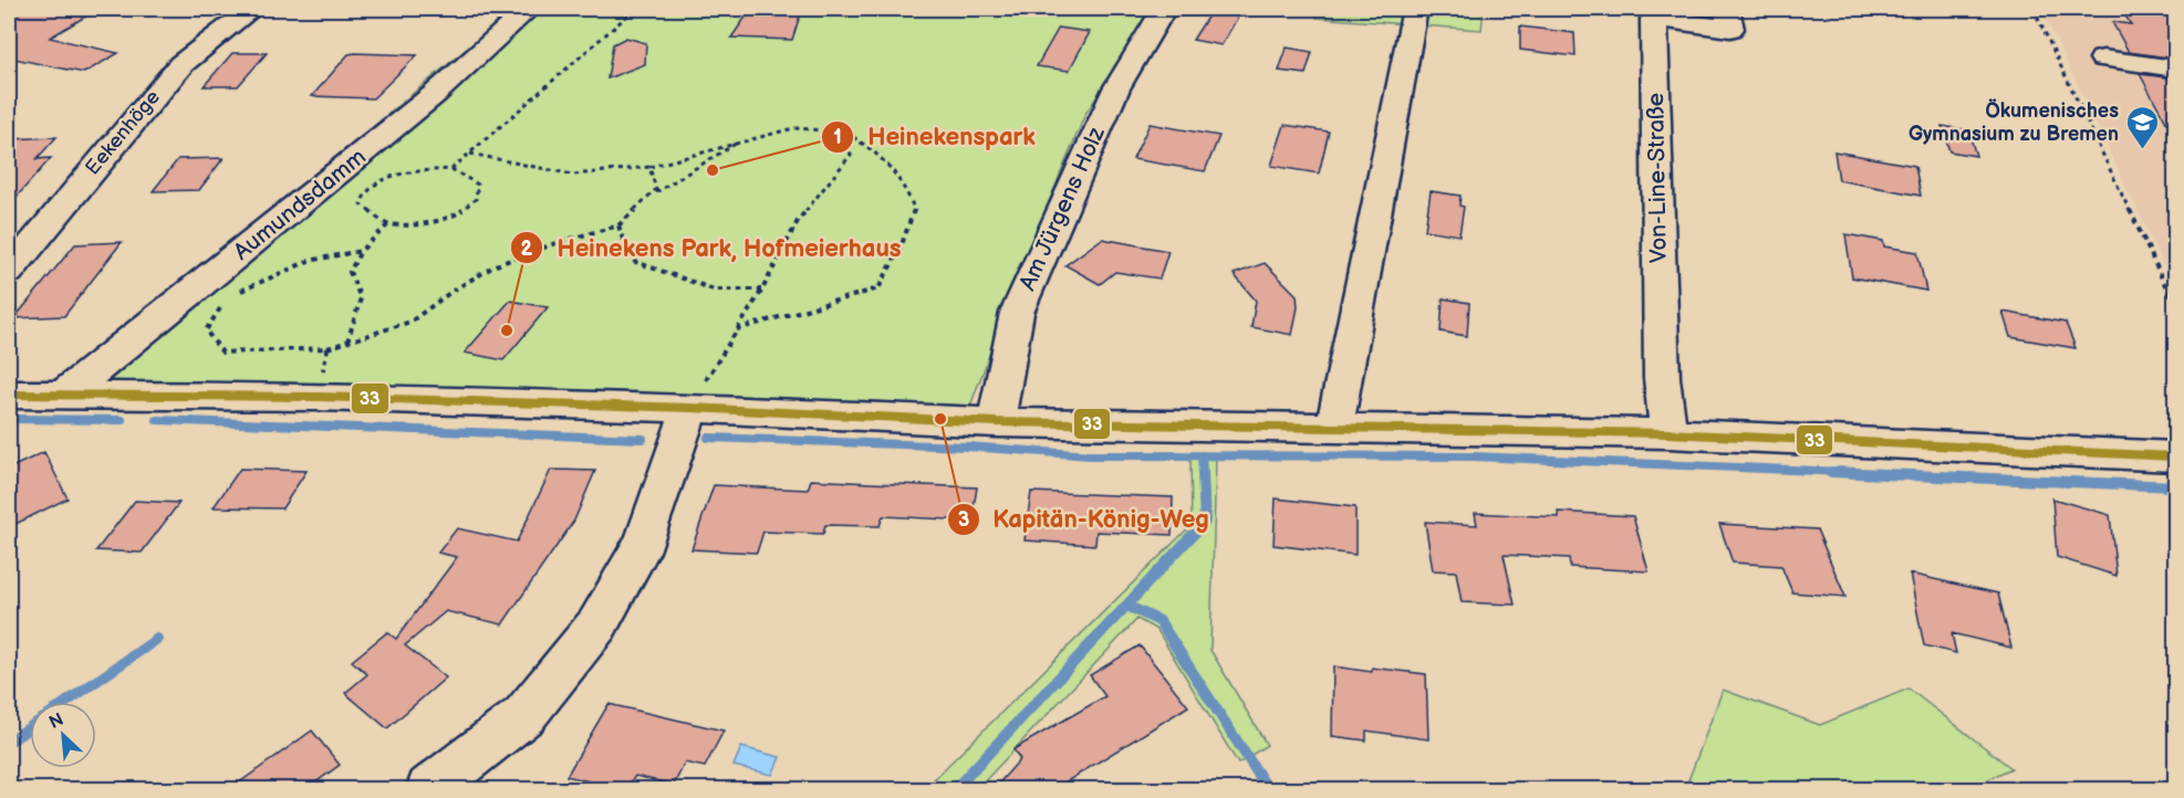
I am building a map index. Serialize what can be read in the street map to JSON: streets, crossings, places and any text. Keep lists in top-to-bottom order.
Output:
{
  "streets": {
    "street": [
      "Eekenhöge",
      "Von-Line-Straße",
      "Aumundsdamm",
      "Am Jürgens Holz"
    ]
  },
  "places": {
    "school or university": ["Ökumenisches Gymnasium zu Bremen"],
    "other": ["Heinekenspark", "Heinekens Park, Hofmeierhaus", "Kapitän-König-Weg"]
  },
  "lines": ["transit line 33"],
  "north": "top left"
}
